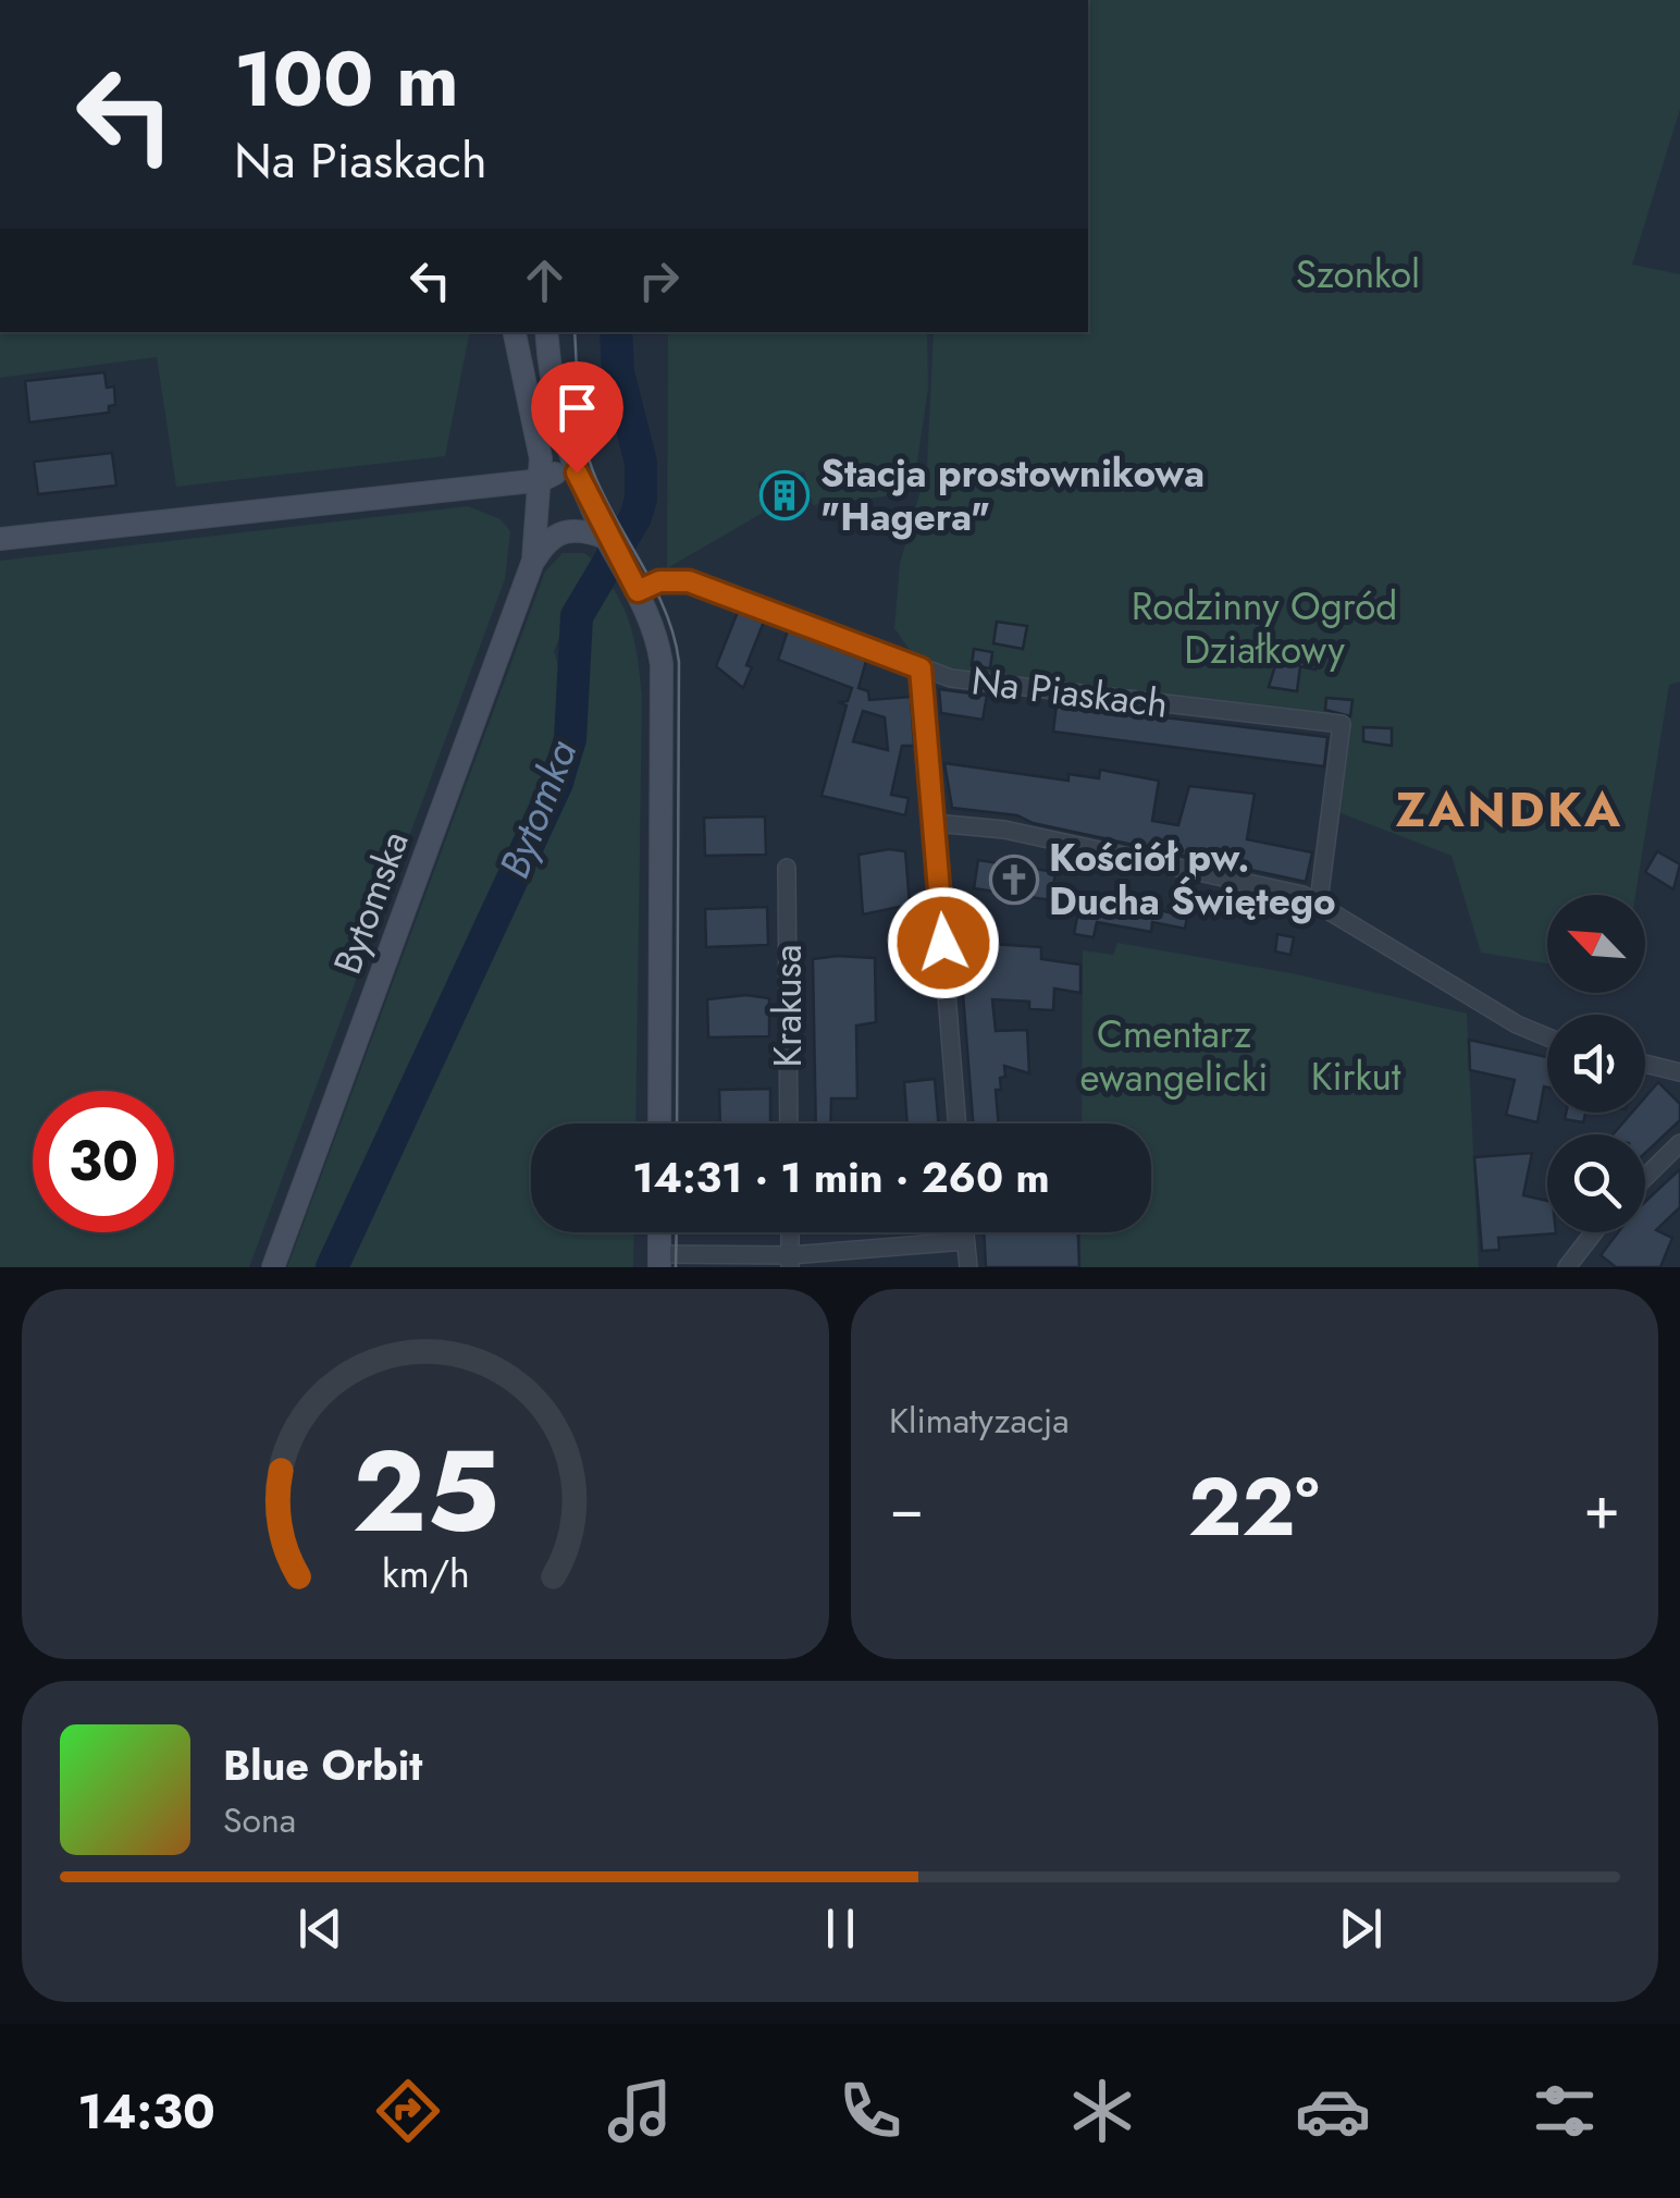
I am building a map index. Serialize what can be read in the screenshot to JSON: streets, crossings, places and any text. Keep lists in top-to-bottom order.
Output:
{
  "streets": {
    "street": ["Na Piaskach", "Bytomska", "Krakusa"]
  },
  "districts": ["ZANDKA"],
  "water": ["Bytomka"],
  "parks": [
    "Szonkol",
    "Rodzinny Ogród Działkowy",
    "Cmentarz ewangelicki",
    "Kirkut"
  ],
  "places": {
    "building": ["Stacja prostownikowa \"Hagera\""],
    "church": ["Kościół pw. Ducha Świętego"]
  },
  "north": "top left",
  "page": {
    "turn": ["100 m", "Na Piaskach"],
    "limit": "30",
    "trip": "14:31 · 1 min · 260 m",
    "tile": "Klimatyzacja",
    "heat": ["−", "22°", "+"],
    "song": ["Blue Orbit", "Sona"],
    "tabs": "14:30",
    "gauge": ["25", "km/h"]
  }
}
